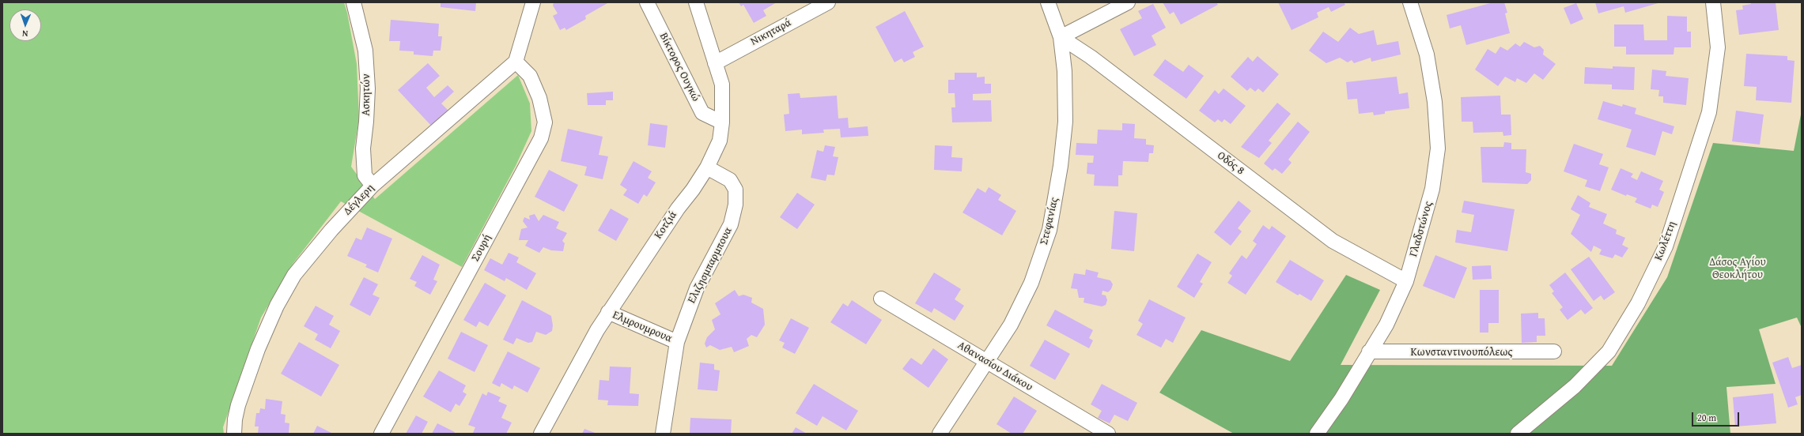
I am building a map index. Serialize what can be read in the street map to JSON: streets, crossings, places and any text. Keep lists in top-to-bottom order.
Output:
{
  "streets": {
    "street": [
      "Νικηταρά",
      "Βίκτορος Ουγκώ",
      "Ασκητών",
      "Οδός 8",
      "Δέγλερη",
      "Στεφανίας",
      "Κοτζιά",
      "Γλαδστώνος",
      "Κωλέττη",
      "Σουρή",
      "Ελιζησμπαρμπουα",
      "Ελμρουμρουα",
      "Κωνσταντινουπόλεως",
      "Αθανασίου Διάκου"
    ]
  },
  "crossings": [
    ["Νικηταρά", "Κοτζιά"],
    ["Βίκτορος Ουγκώ", "Κοτζιά"],
    ["Ασκητών", "Δέγλερη"],
    ["Οδός 8", "Στεφανίας"],
    ["Οδός 8", "Γλαδστώνος"],
    ["Δέγλερη", "Σουρή"],
    ["Στεφανίας", "Αθανασίου Διάκου"],
    ["Κοτζιά", "Ελιζησμπαρμπουα"],
    ["Κοτζιά", "Ελμρουμρουα"],
    ["Γλαδστώνος", "Κωνσταντινουπόλεως"],
    ["Ελιζησμπαρμπουα", "Ελμρουμρουα"]
  ],
  "parks": ["Δάσος Αγίου Θεοκλήτου"],
  "scale_bar": "20 m",
  "north": "bottom"
}
